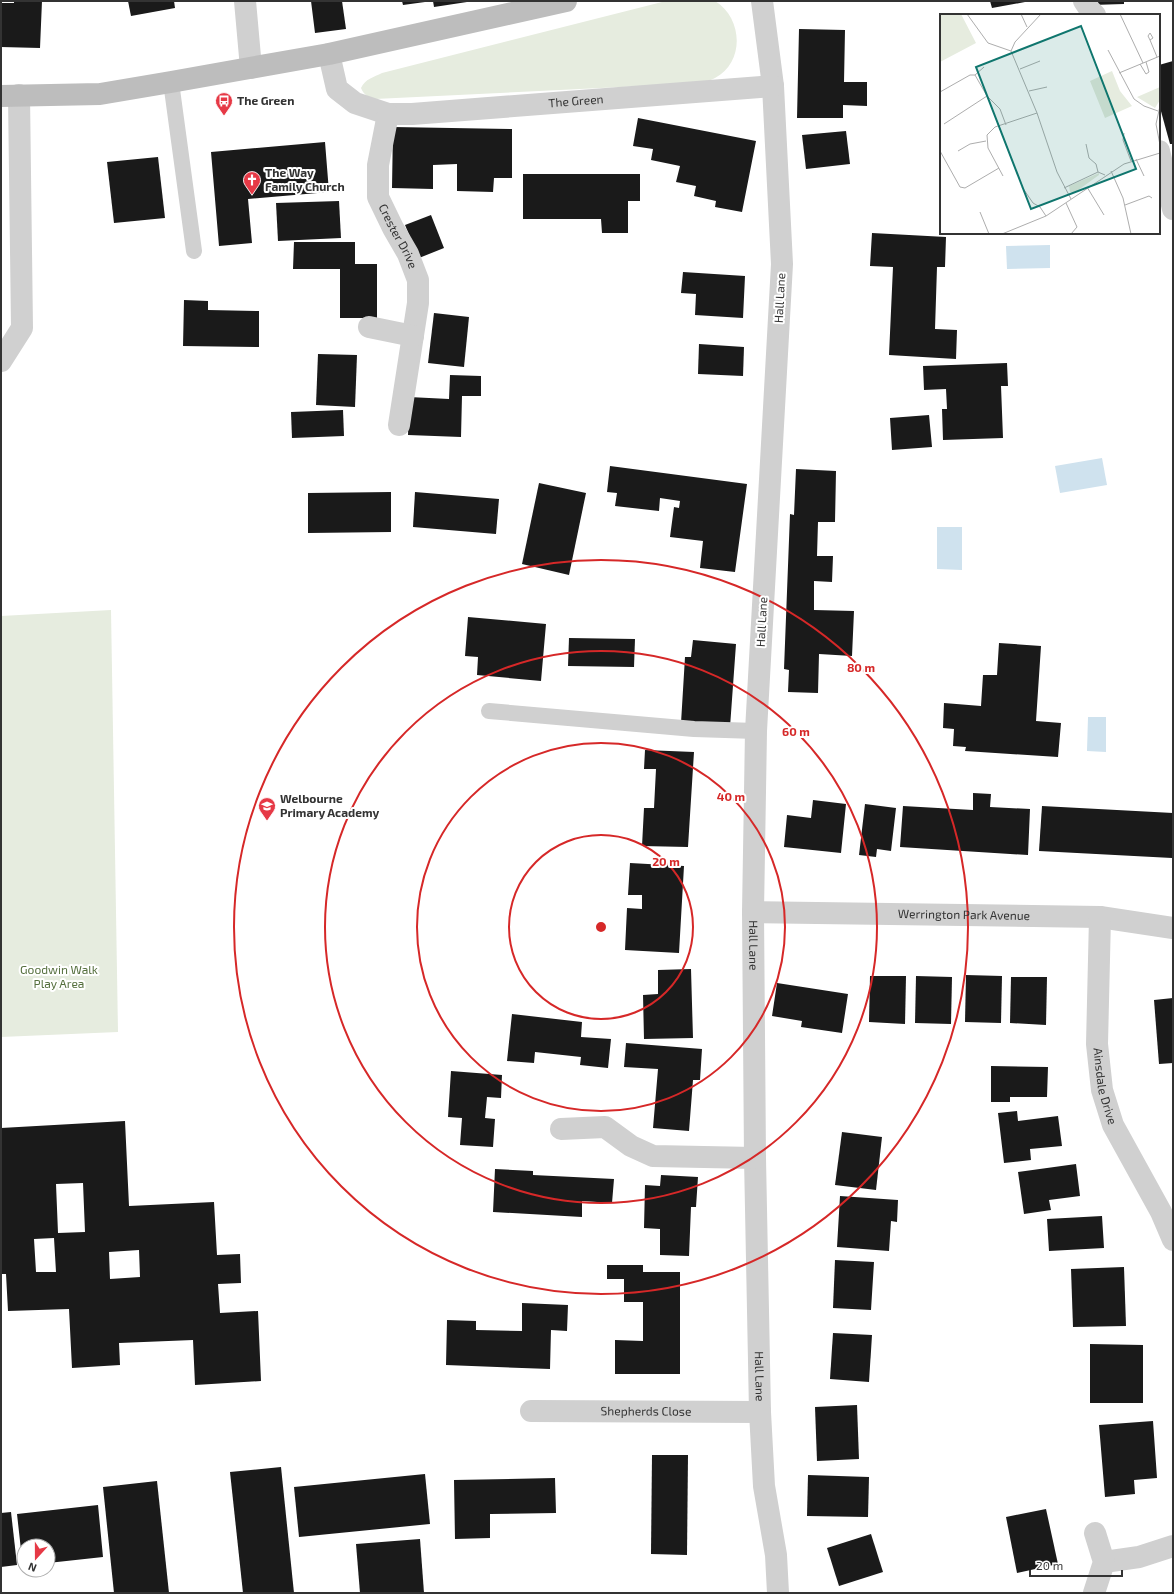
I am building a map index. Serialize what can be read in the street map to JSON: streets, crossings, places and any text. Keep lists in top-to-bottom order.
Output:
{
  "streets": {
    "street": [
      "The Green",
      "Crester Drive",
      "Hall Lane",
      "Werrington Park Avenue",
      "Ainsdale Drive",
      "Shepherds Close"
    ]
  },
  "crossings": [
    ["The Green", "Crester Drive"],
    ["The Green", "Hall Lane"],
    ["Hall Lane", "Werrington Park Avenue"],
    ["Hall Lane", "Shepherds Close"],
    ["Werrington Park Avenue", "Ainsdale Drive"]
  ],
  "parks": ["Goodwin Walk Play Area"],
  "places": {
    "bus stop": ["The Green"],
    "church": ["The Way Family Church"],
    "school or university": ["Welbourne Primary Academy"]
  },
  "scale_bar": "20 m",
  "north": "bottom",
  "rings": [
    "80 m",
    "60 m",
    "40 m",
    "20 m"
  ]
}
